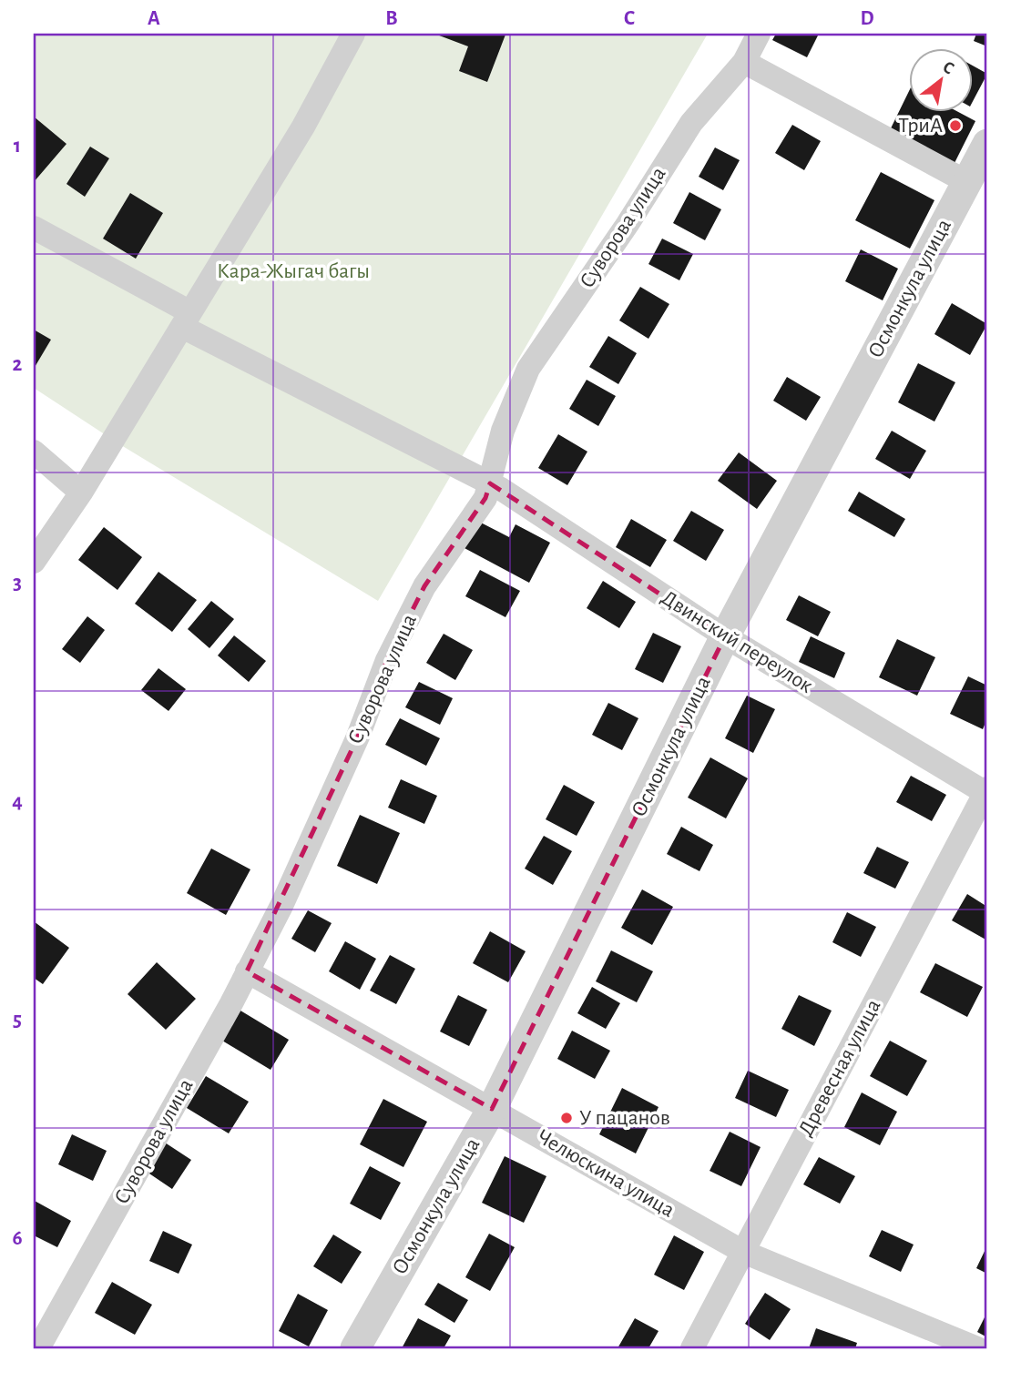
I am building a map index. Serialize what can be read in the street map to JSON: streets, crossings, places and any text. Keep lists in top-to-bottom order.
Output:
{
  "streets": {
    "street": [
      "Суворова улица",
      "Осмонкула улица",
      "Двинский переулок",
      "Древесная улица",
      "Челюскина улица"
    ]
  },
  "crossings": [
    ["Суворова улица", "Двинский переулок"],
    ["Суворова улица", "Челюскина улица"],
    ["Осмонкула улица", "Двинский переулок"],
    ["Осмонкула улица", "Челюскина улица"],
    ["Двинский переулок", "Древесная улица"],
    ["Древесная улица", "Челюскина улица"]
  ],
  "parks": ["Кара-Жыгач багы"],
  "places": ["ТриА", "У пацанов"],
  "north": "top right",
  "grid": {
    "columns": [
      "A",
      "B",
      "C",
      "D"
    ],
    "rows": [
      "1",
      "2",
      "3",
      "4",
      "5",
      "6"
    ]
  }
}
